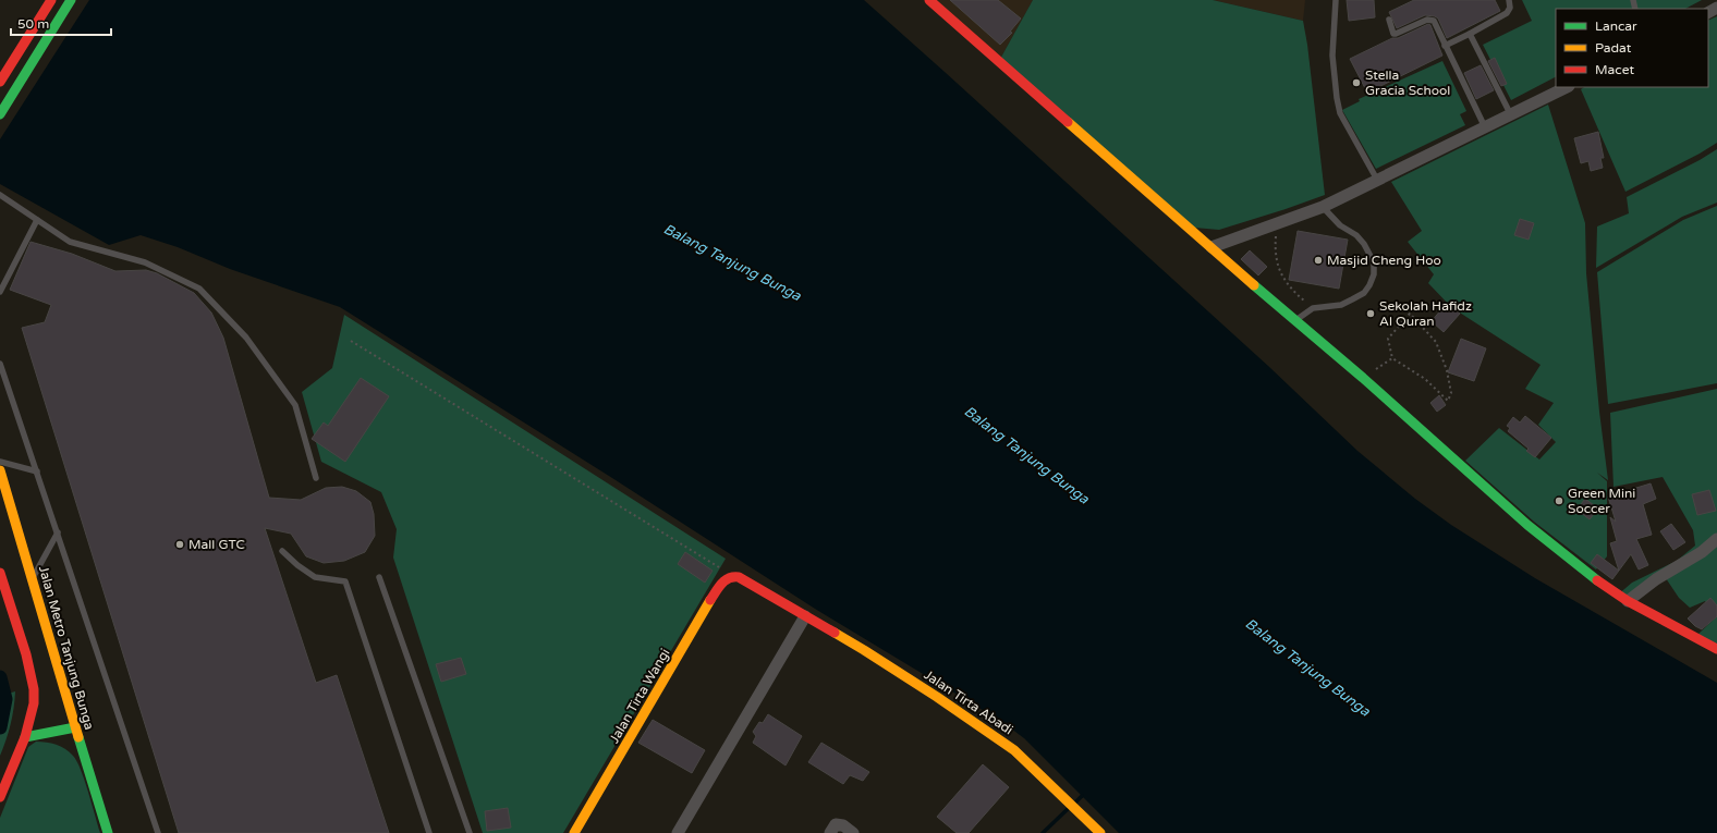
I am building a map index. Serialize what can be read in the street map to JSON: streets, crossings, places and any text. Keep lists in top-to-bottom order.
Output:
{
  "streets": {
    "street": ["Jalan Metro Tanjung Bunga", "Jalan Tirta Wangi", "Jalan Tirta Abadi"]
  },
  "crossings": [
    ["Jalan Tirta Wangi", "Jalan Tirta Abadi"]
  ],
  "water": ["Balang Tanjung Bunga"],
  "places": [
    "Stella Gracia School",
    "Masjid Cheng Hoo",
    "Sekolah Hafidz Al Quran",
    "Green Mini Soccer",
    "Mall GTC"
  ],
  "legend": ["Lancar", "Padat", "Macet"],
  "scale_bar": "50 m"
}
